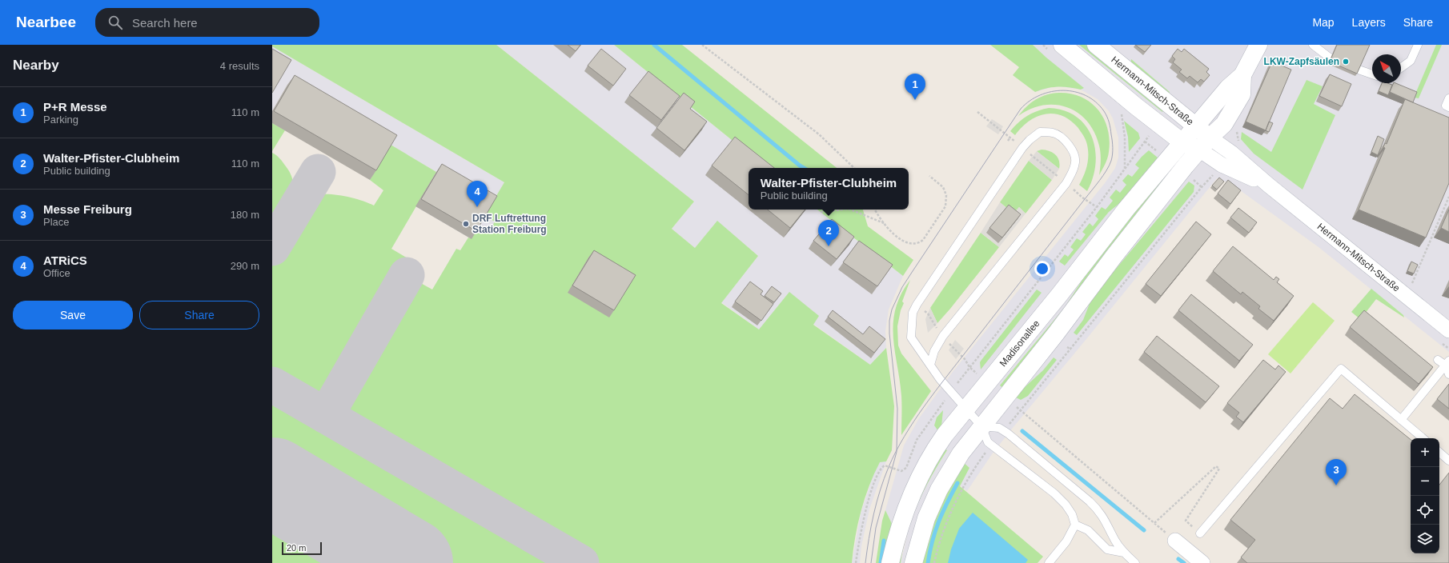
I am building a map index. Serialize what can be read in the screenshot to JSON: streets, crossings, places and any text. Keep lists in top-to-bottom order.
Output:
{
  "streets": {
    "main road": ["Hermann-Mitsch-Straße", "Madisonallee"]
  },
  "crossings": [
    ["Hermann-Mitsch-Straße", "Madisonallee"]
  ],
  "places": ["LKW-Zapfsäulen", "DRF Luftrettung Station Freiburg"],
  "scale_bar": "20 m",
  "north": "top left",
  "page": {
    "header": "Nearbee",
    "search": "Search here",
    "nav": ["Map", "Layers", "Share"],
    "heading": ["Nearby", "4 results"],
    "pins": [
      "1",
      "4",
      "2",
      "3"
    ],
    "list": [
      {
        "mark": "1",
        "name": "P+R Messe",
        "note": "Parking",
        "value": "110 m"
      },
      {
        "mark": "2",
        "name": "Walter-Pfister-Clubheim",
        "note": "Public building",
        "value": "110 m"
      },
      {
        "mark": "3",
        "name": "Messe Freiburg",
        "note": "Place",
        "value": "180 m"
      },
      {
        "mark": "4",
        "name": "ATRiCS",
        "note": "Office",
        "value": "290 m"
      }
    ],
    "popup": ["Walter-Pfister-Clubheim", "Public building"],
    "buttons": ["Save", "Share"],
    "map_buttons": ["+", "−"],
    "scale": "20 m"
  }
}
